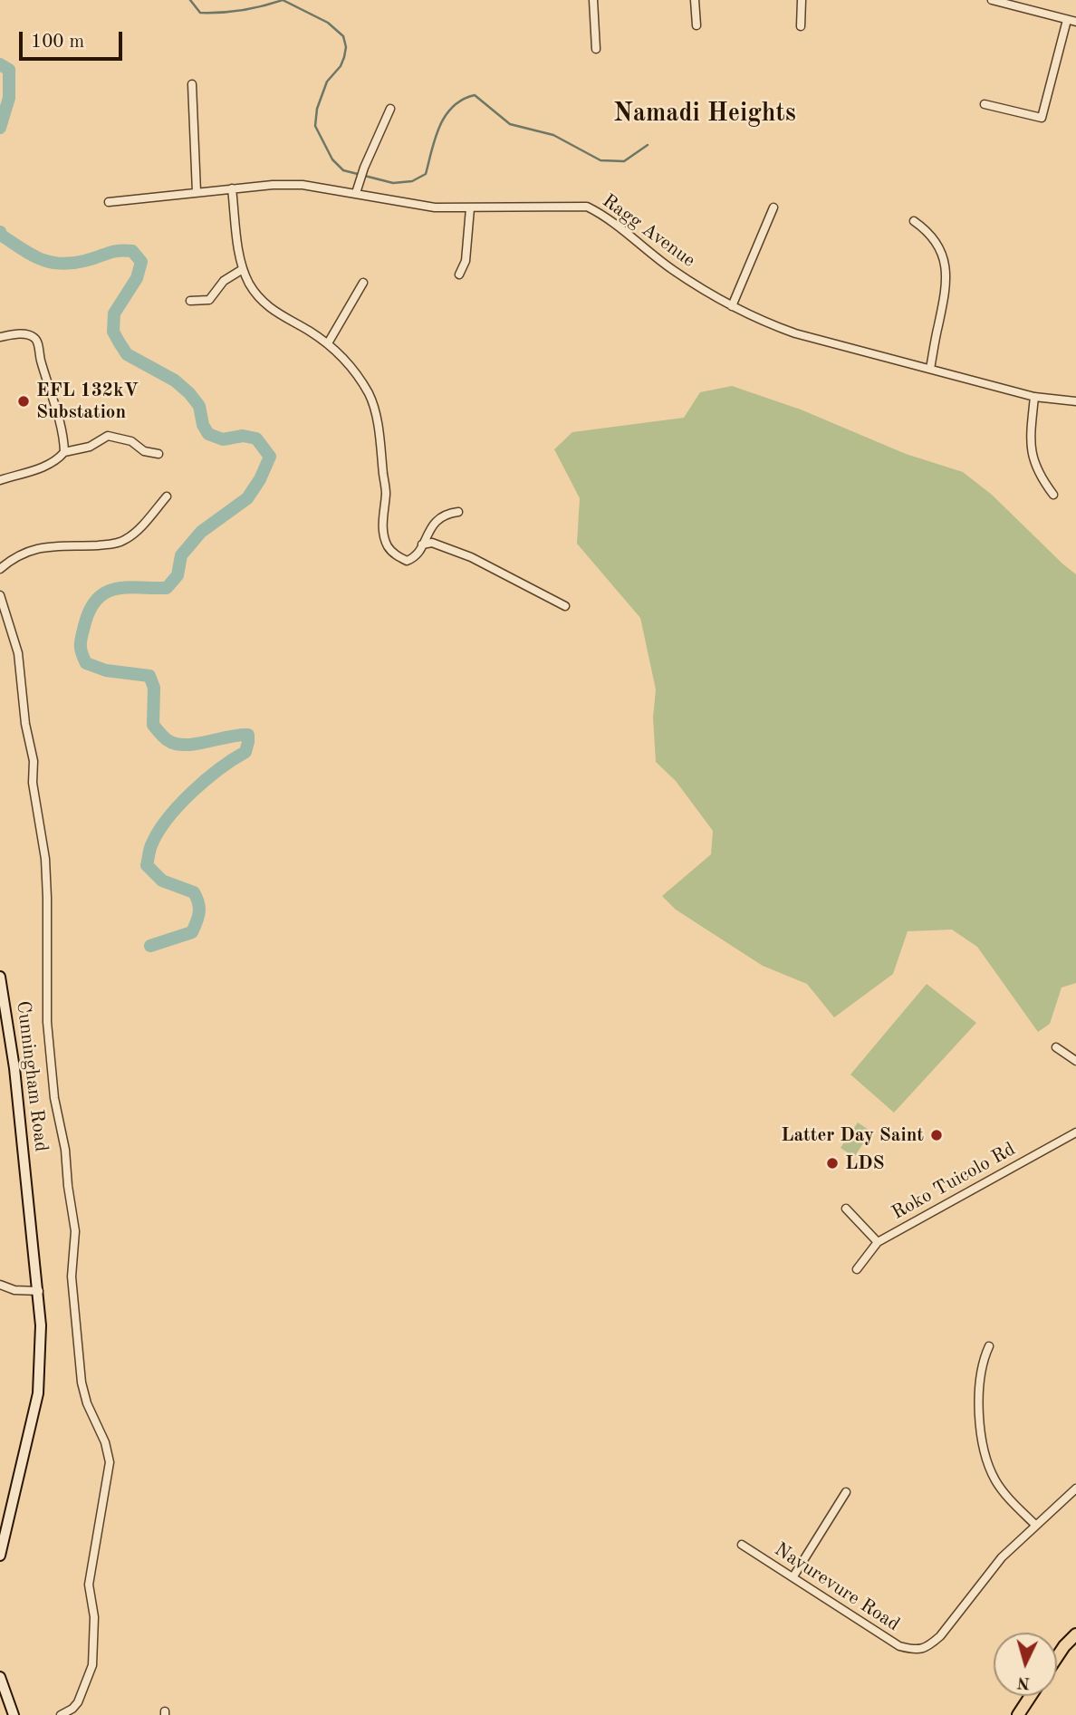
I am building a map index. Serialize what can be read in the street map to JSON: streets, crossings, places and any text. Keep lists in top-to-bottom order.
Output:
{
  "streets": {
    "main road": ["Cunningham Road"],
    "street": ["Ragg Avenue", "Roko Tuicolo Rd", "Navurevure Road"]
  },
  "districts": ["Namadi Heights"],
  "places": ["EFL 132kV Substation", "Latter Day Saint", "LDS"],
  "scale_bar": "100 m",
  "north": "bottom"
}
